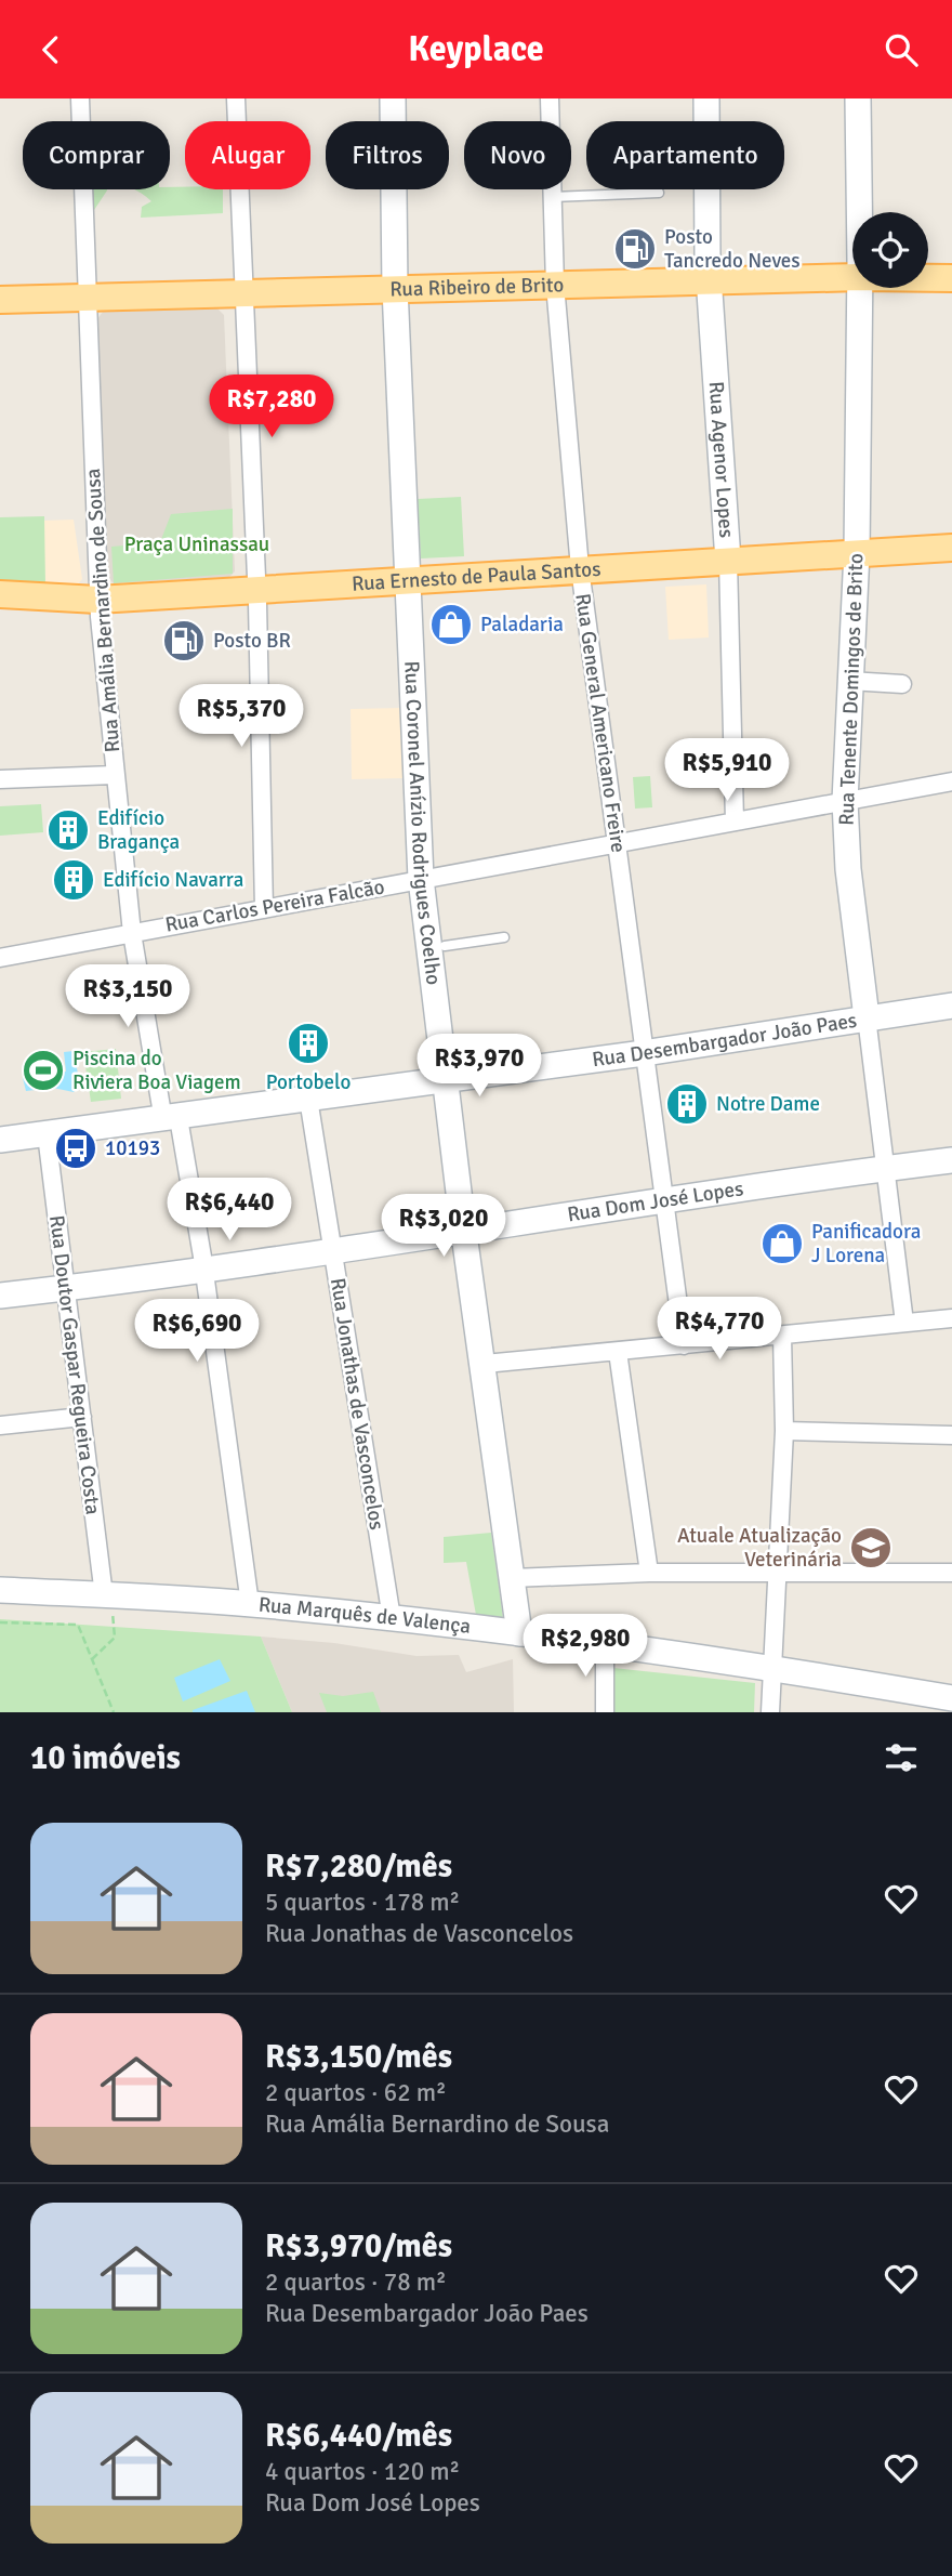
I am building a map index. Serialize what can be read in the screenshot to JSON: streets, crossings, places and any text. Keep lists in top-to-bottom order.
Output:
{
  "streets": {
    "main road": ["Rua Ribeiro de Brito", "Rua Ernesto de Paula Santos"],
    "street": [
      "Rua Agenor Lopes",
      "Rua Amália Bernardino de Sousa",
      "Rua Tenente Domingos de Brito",
      "Rua General Americano Freire",
      "Rua Coronel Anízio Rodrigues Coelho",
      "Rua Carlos Pereira Falcão",
      "Rua Desembargador João Paes",
      "Rua Dom José Lopes",
      "Rua Doutor Gaspar Regueira Costa",
      "Rua Jonathas de Vasconcelos",
      "Rua Marquês de Valença"
    ]
  },
  "crossings": [
    ["Rua Ribeiro de Brito", "Rua Agenor Lopes"],
    ["Rua Ribeiro de Brito", "Rua Amália Bernardino de Sousa"],
    ["Rua Ribeiro de Brito", "Rua General Americano Freire"],
    ["Rua Ribeiro de Brito", "Rua Coronel Anízio Rodrigues Coelho"],
    ["Rua Agenor Lopes", "Rua Ernesto de Paula Santos"],
    ["Rua Agenor Lopes", "Rua Carlos Pereira Falcão"],
    ["Rua Ernesto de Paula Santos", "Rua Amália Bernardino de Sousa"],
    ["Rua Ernesto de Paula Santos", "Rua Tenente Domingos de Brito"],
    ["Rua Ernesto de Paula Santos", "Rua General Americano Freire"],
    ["Rua Ernesto de Paula Santos", "Rua Coronel Anízio Rodrigues Coelho"],
    ["Rua Amália Bernardino de Sousa", "Rua Carlos Pereira Falcão"],
    ["Rua Amália Bernardino de Sousa", "Rua Desembargador João Paes"],
    ["Rua Amália Bernardino de Sousa", "Rua Dom José Lopes"],
    ["Rua Amália Bernardino de Sousa", "Rua Marquês de Valença"],
    ["Rua Tenente Domingos de Brito", "Rua Carlos Pereira Falcão"],
    ["Rua Tenente Domingos de Brito", "Rua Desembargador João Paes"],
    ["Rua Tenente Domingos de Brito", "Rua Dom José Lopes"],
    ["Rua General Americano Freire", "Rua Carlos Pereira Falcão"],
    ["Rua General Americano Freire", "Rua Desembargador João Paes"],
    ["Rua General Americano Freire", "Rua Dom José Lopes"],
    ["Rua Coronel Anízio Rodrigues Coelho", "Rua Carlos Pereira Falcão"],
    ["Rua Coronel Anízio Rodrigues Coelho", "Rua Desembargador João Paes"],
    ["Rua Coronel Anízio Rodrigues Coelho", "Rua Dom José Lopes"],
    ["Rua Coronel Anízio Rodrigues Coelho", "Rua Marquês de Valença"],
    ["Rua Desembargador João Paes", "Rua Doutor Gaspar Regueira Costa"],
    ["Rua Desembargador João Paes", "Rua Jonathas de Vasconcelos"],
    ["Rua Dom José Lopes", "Rua Doutor Gaspar Regueira Costa"],
    ["Rua Dom José Lopes", "Rua Jonathas de Vasconcelos"],
    ["Rua Doutor Gaspar Regueira Costa", "Rua Marquês de Valença"],
    ["Rua Jonathas de Vasconcelos", "Rua Marquês de Valença"]
  ],
  "parks": ["Praça Uninassau"],
  "places": {
    "fuel station": ["Posto Tancredo Neves", "Posto BR"],
    "shop": ["Paladaria", "Panificadora J Lorena"],
    "building": [
      "Edifício Bragança",
      "Edifício Navarra",
      "Portobelo",
      "Notre Dame"
    ],
    "sports": ["Piscina do Riviera Boa Viagem"],
    "bus stop": ["10193"],
    "school or university": ["Atuale Atualização Veterinária"]
  },
  "page": {
    "header": "Keyplace",
    "chip": [
      "Comprar",
      "Alugar",
      "Filtros",
      "Novo",
      "Apartamento"
    ],
    "price": [
      "R$7,280",
      "R$5,370",
      "R$5,910",
      "R$3,150",
      "R$3,970",
      "R$6,440",
      "R$3,020",
      "R$4,770",
      "R$6,690",
      "R$2,980"
    ],
    "heading": "10 imóveis",
    "list": [
      {
        "name": "R$7,280/mês",
        "note": "5 quartos · 178 m² · Rua Jonathas de Vasconcelos"
      },
      {
        "name": "R$3,150/mês",
        "note": "2 quartos · 62 m² · Rua Amália Bernardino de Sousa"
      },
      {
        "name": "R$3,970/mês",
        "note": "2 quartos · 78 m² · Rua Desembargador João Paes"
      },
      {
        "name": "R$6,440/mês",
        "note": "4 quartos · 120 m² · Rua Dom José Lopes"
      }
    ]
  }
}
